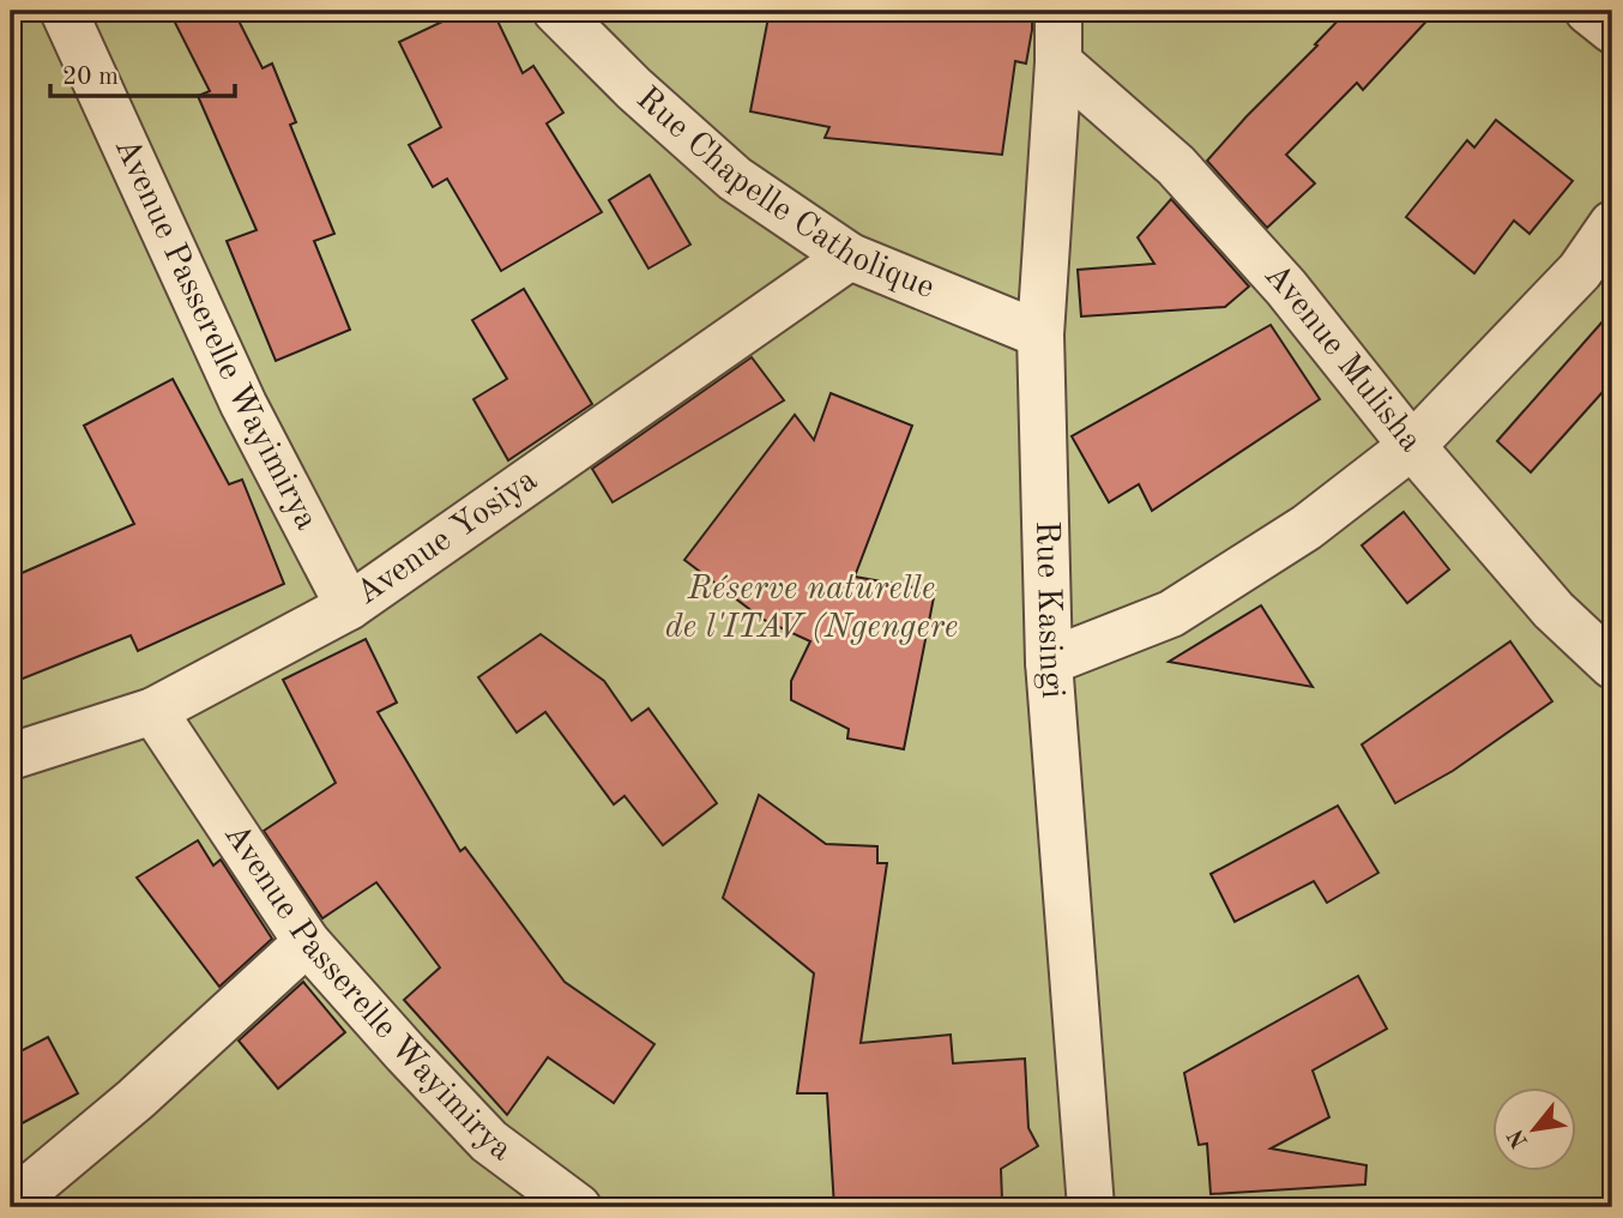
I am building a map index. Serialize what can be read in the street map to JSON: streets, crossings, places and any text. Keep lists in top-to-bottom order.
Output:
{
  "streets": {
    "street": [
      "Rue Chapelle Catholique",
      "Avenue Passerelle Wayimirya",
      "Avenue Mulisha",
      "Avenue Yosiya",
      "Rue Kasingi"
    ]
  },
  "crossings": [
    ["Rue Chapelle Catholique", "Avenue Yosiya"],
    ["Rue Chapelle Catholique", "Rue Kasingi"],
    ["Avenue Passerelle Wayimirya", "Avenue Yosiya"],
    ["Avenue Mulisha", "Rue Kasingi"]
  ],
  "parks": ["Réserve naturelle de l'ITAV (Ngengere"],
  "scale_bar": "20 m",
  "north": "bottom left"
}
